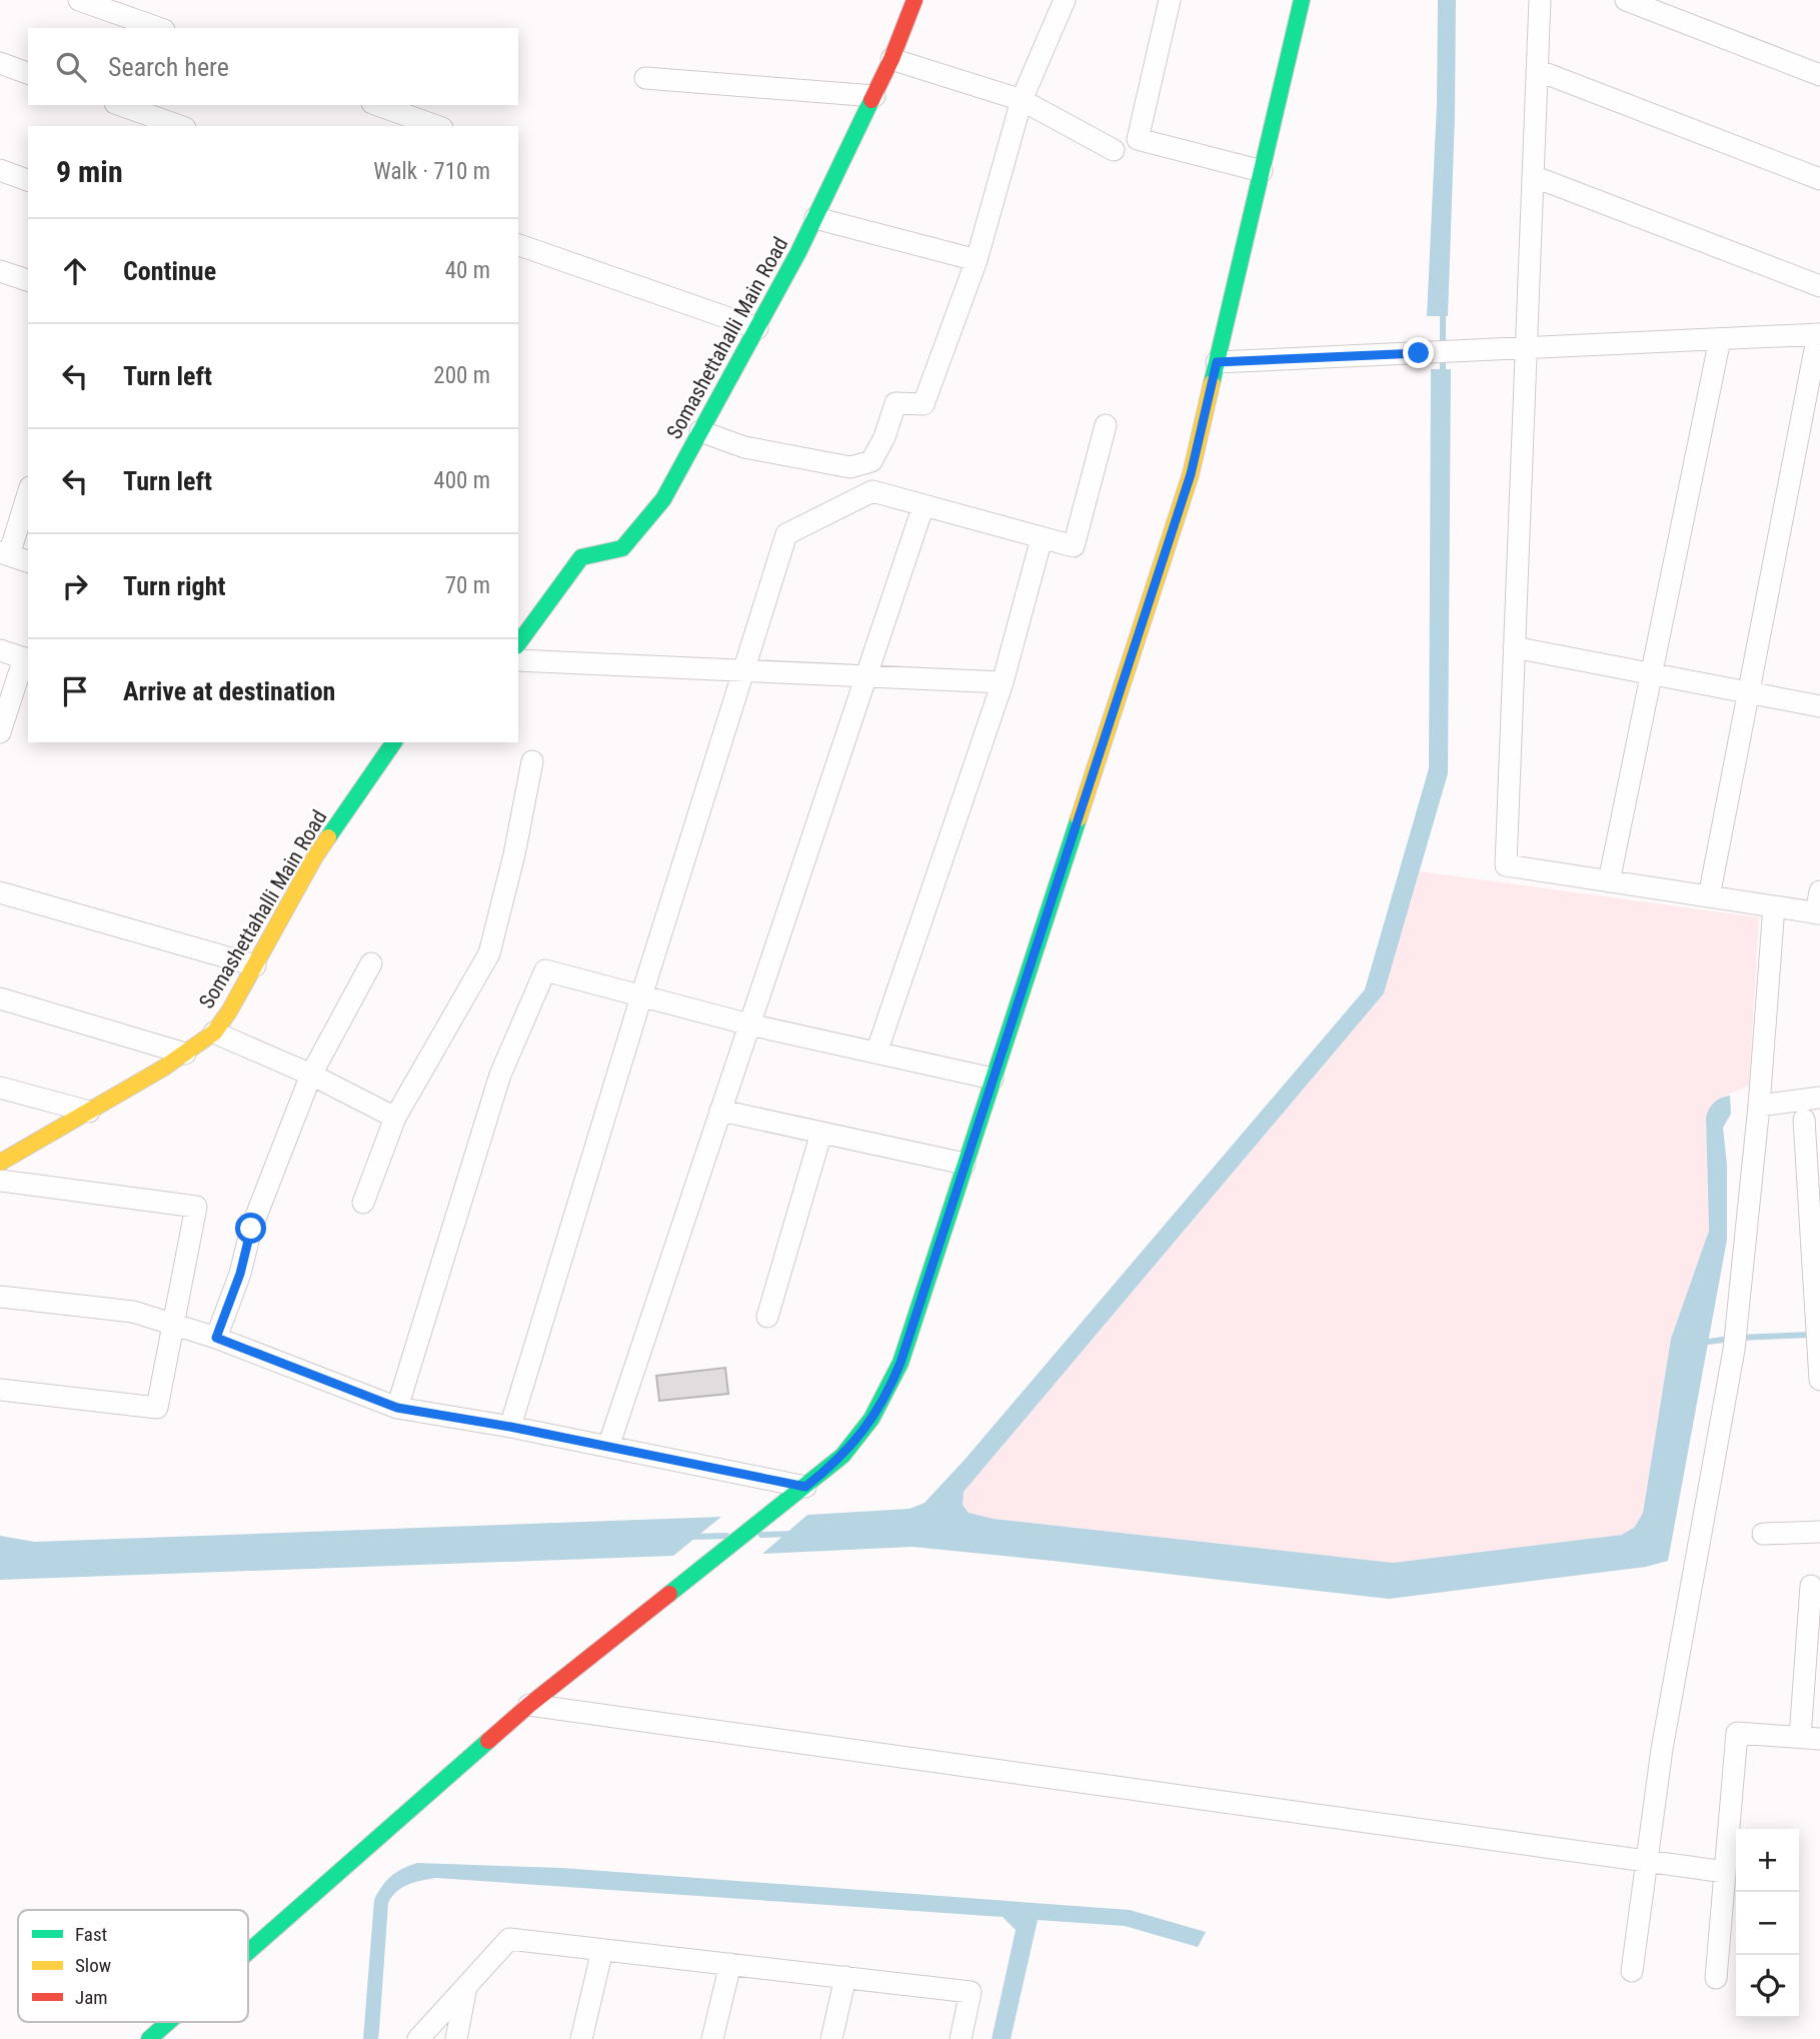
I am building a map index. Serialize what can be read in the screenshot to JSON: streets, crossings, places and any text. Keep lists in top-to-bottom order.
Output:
{
  "streets": {
    "street": ["Somashettahalli Main Road"]
  },
  "legend": ["Fast", "Slow", "Jam"],
  "page": {
    "search": "Search here",
    "heading": ["9 min", "Walk · 710 m"],
    "list": [
      ["Continue", "40 m"],
      ["Turn left", "200 m"],
      ["Turn left", "400 m"],
      ["Turn right", "70 m"],
      "Arrive at destination"
    ],
    "map_buttons": ["+", "−"]
  }
}
